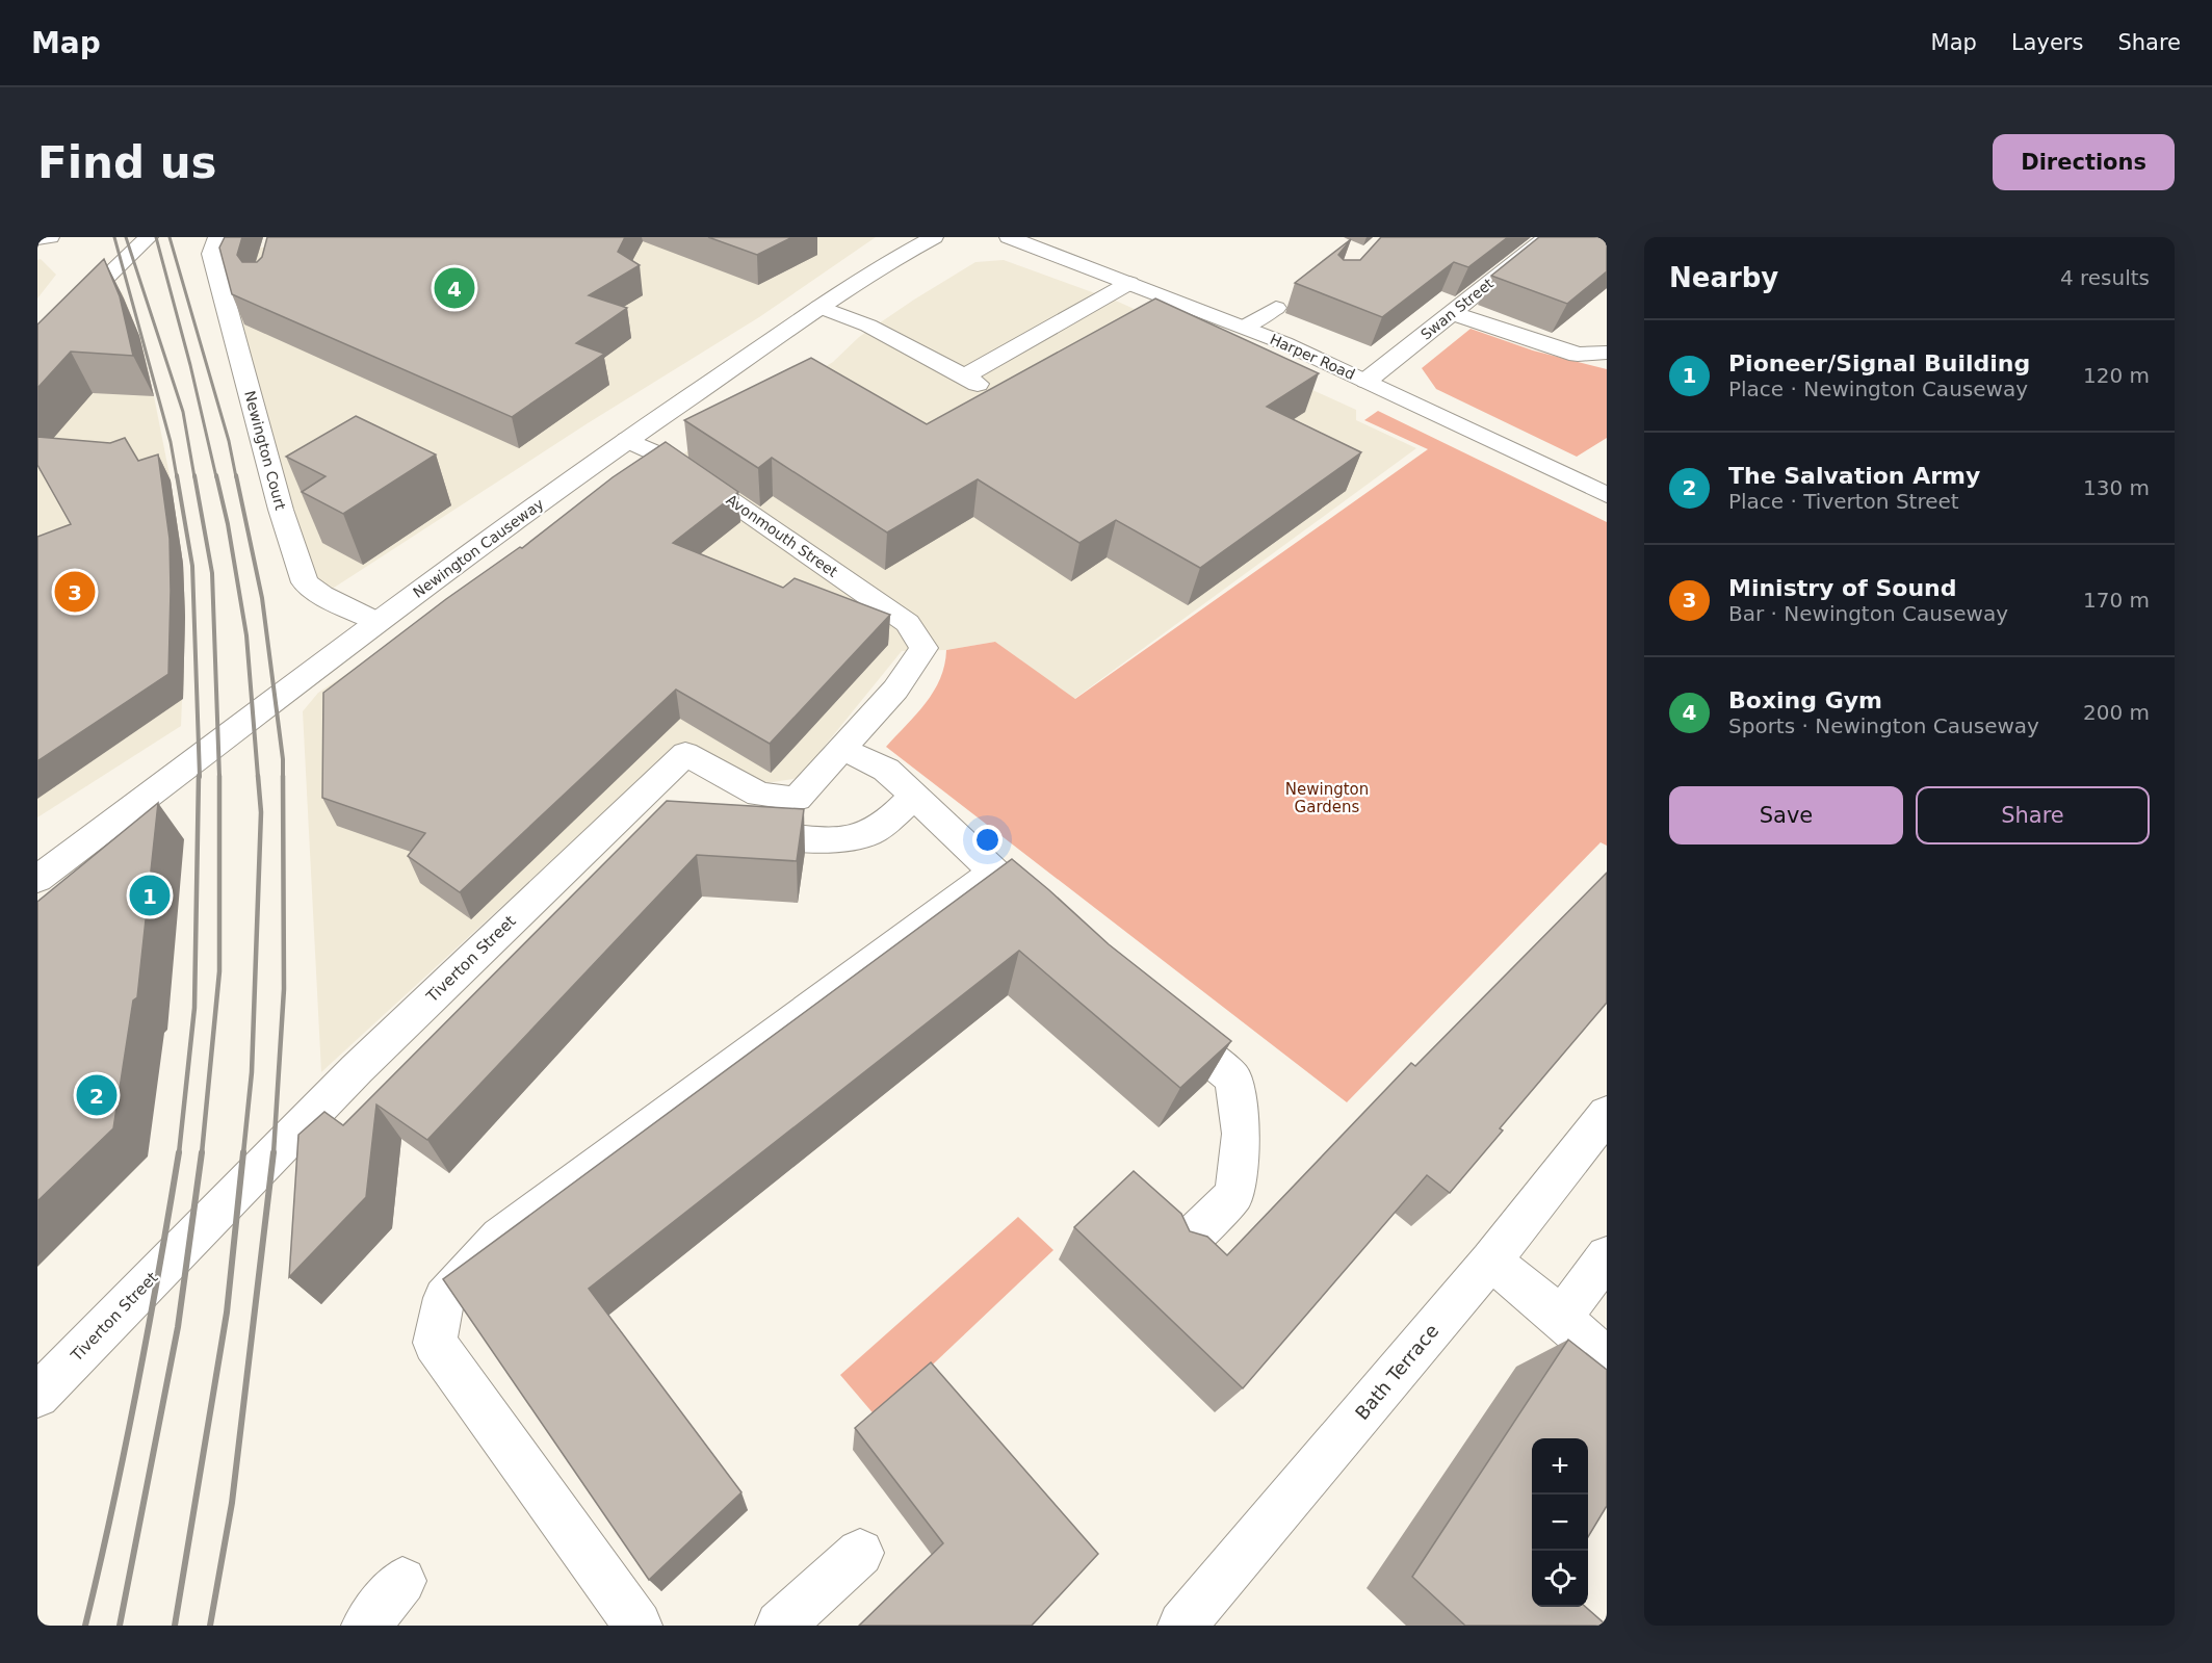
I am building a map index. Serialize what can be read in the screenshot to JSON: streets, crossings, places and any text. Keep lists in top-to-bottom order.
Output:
{
  "streets": {
    "street": [
      "Swan Street",
      "Harper Road",
      "Newington Court",
      "Avonmouth Street",
      "Newington Causeway",
      "Tiverton Street",
      "Bath Terrace"
    ]
  },
  "crossings": [
    ["Swan Street", "Harper Road"],
    ["Newington Court", "Newington Causeway"],
    ["Avonmouth Street", "Newington Causeway"],
    ["Avonmouth Street", "Tiverton Street"]
  ],
  "parks": ["Newington Gardens"],
  "page": {
    "header": "Map",
    "nav": ["Map", "Layers", "Share"],
    "buttons": [
      "Directions",
      ["Save", "Share"]
    ],
    "title": "Find us",
    "heading": ["Nearby", "4 results"],
    "pins": [
      "4",
      "3",
      "1",
      "2"
    ],
    "list": [
      {
        "mark": "1",
        "name": "Pioneer/Signal Building",
        "note": "Place · Newington Causeway",
        "value": "120 m"
      },
      {
        "mark": "2",
        "name": "The Salvation Army",
        "note": "Place · Tiverton Street",
        "value": "130 m"
      },
      {
        "mark": "3",
        "name": "Ministry of Sound",
        "note": "Bar · Newington Causeway",
        "value": "170 m"
      },
      {
        "mark": "4",
        "name": "Boxing Gym",
        "note": "Sports · Newington Causeway",
        "value": "200 m"
      }
    ],
    "map_buttons": ["+", "−"]
  }
}
